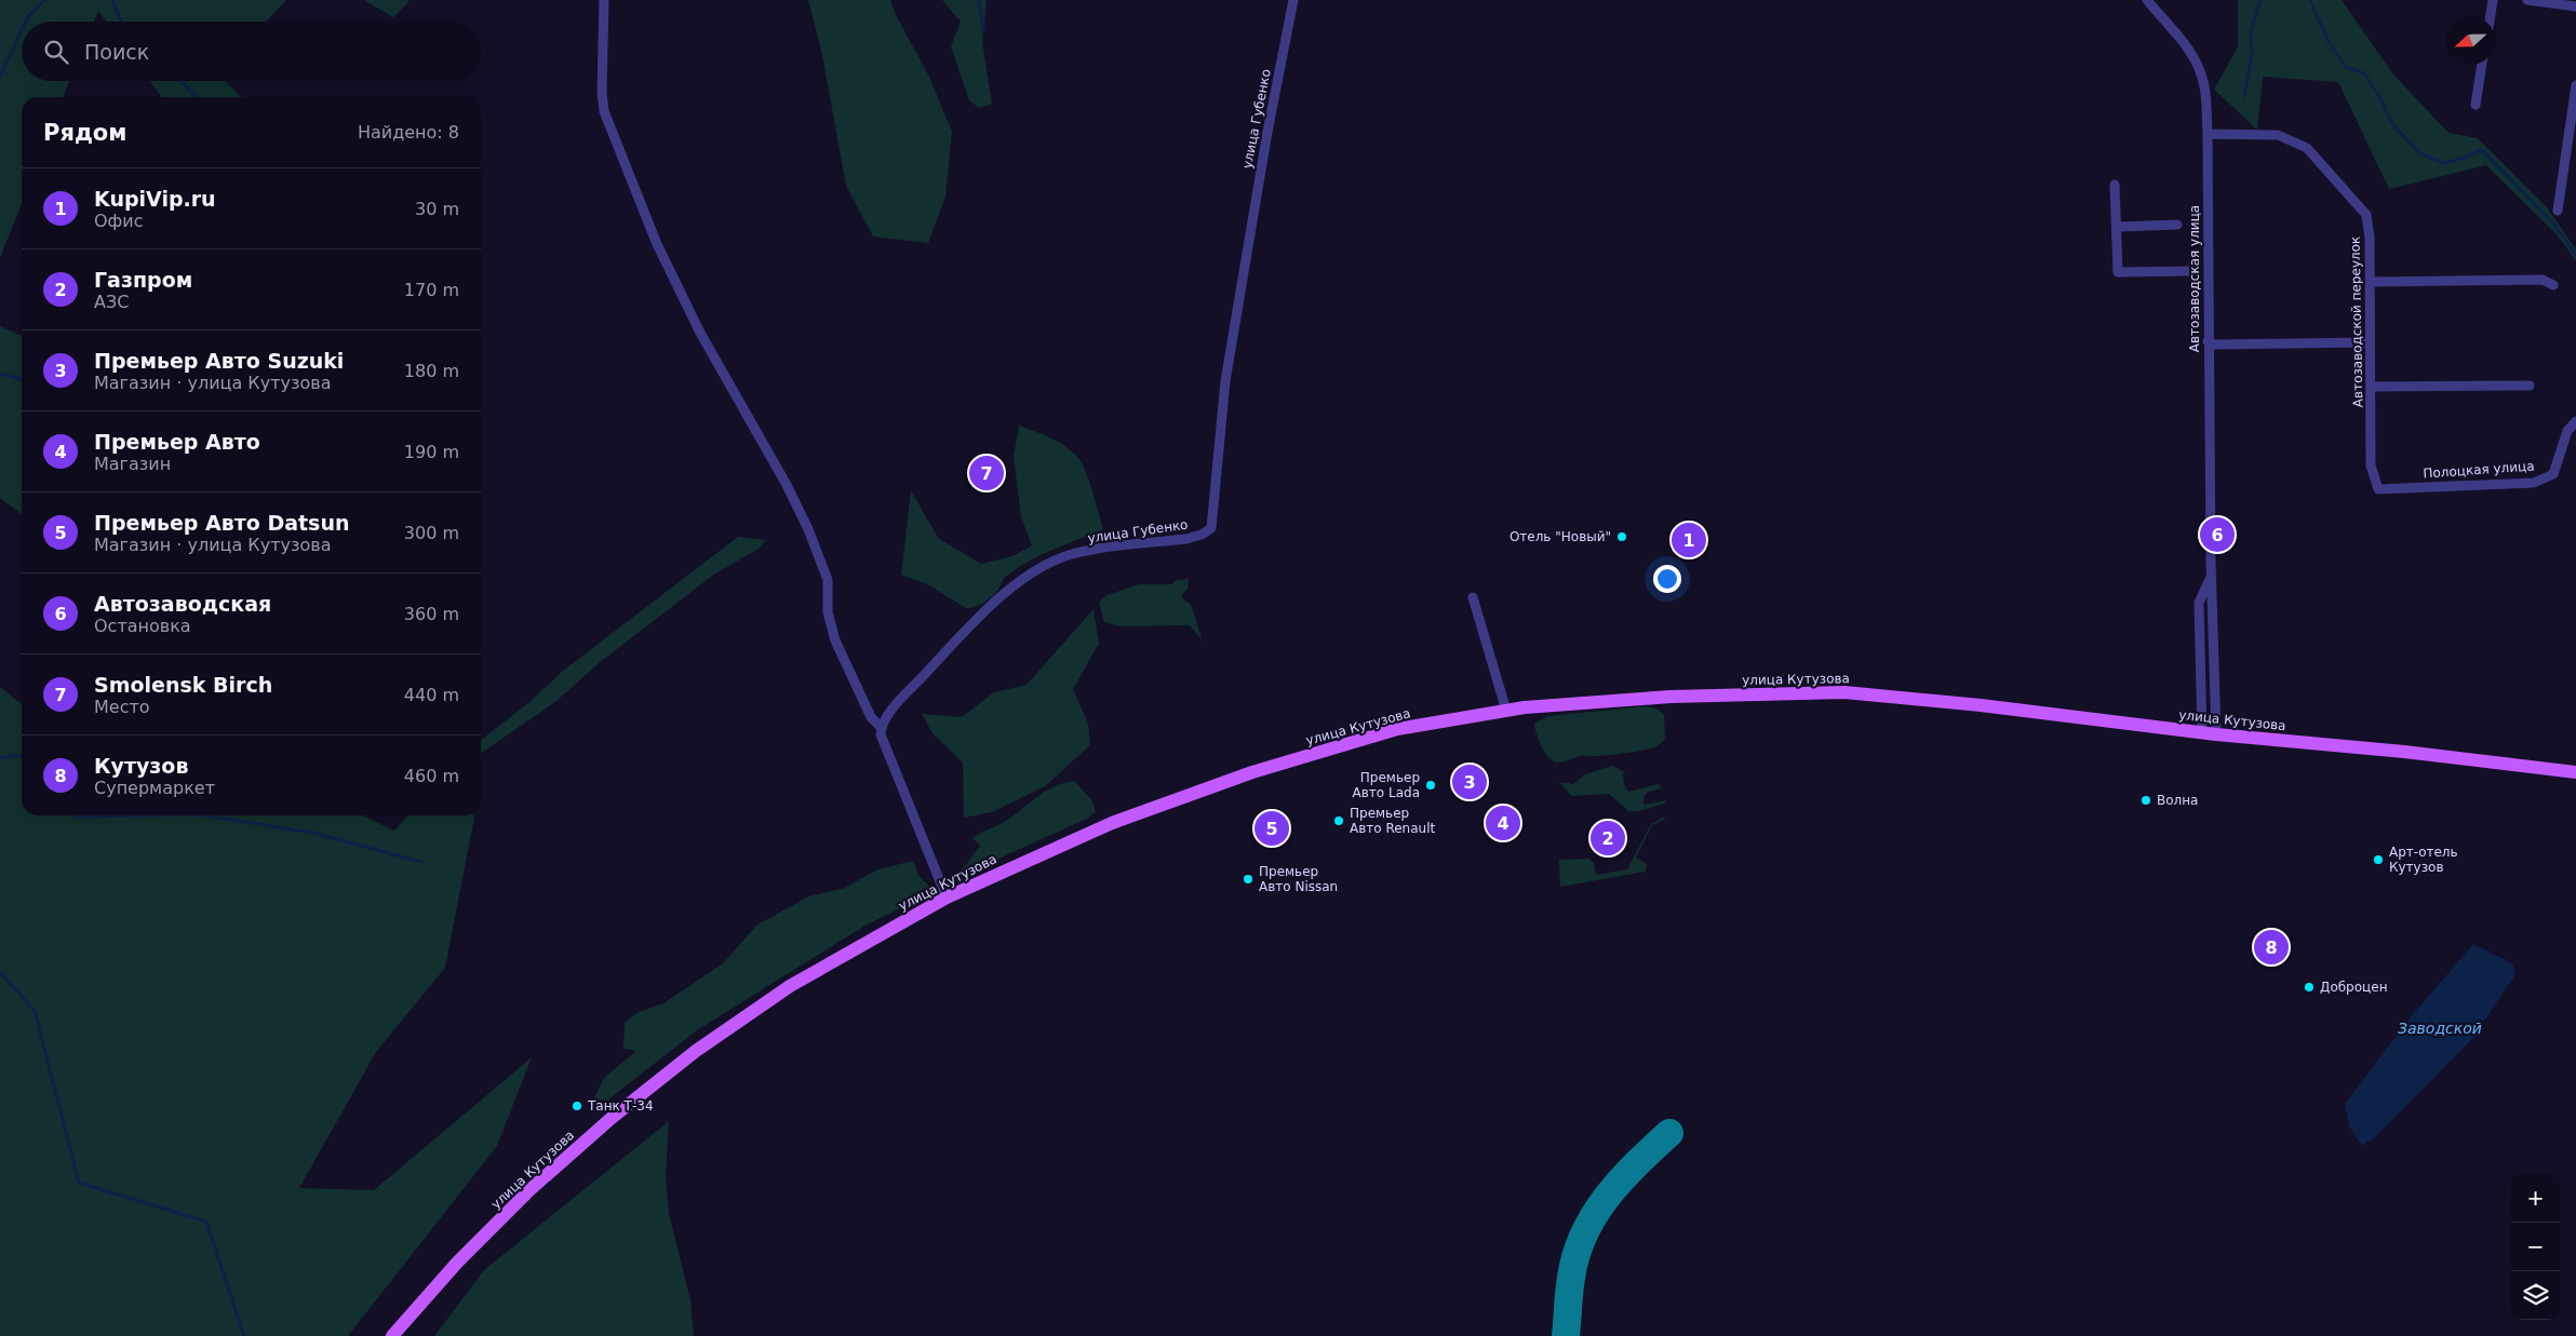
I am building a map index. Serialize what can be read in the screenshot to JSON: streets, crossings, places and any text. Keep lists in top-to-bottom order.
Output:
{
  "streets": {
    "main road": ["улица Кутузова"],
    "street": [
      "улица Губенко",
      "Автозаводская улица",
      "Автозаводской переулок",
      "Полоцкая улица"
    ]
  },
  "crossings": [
    ["Автозаводская улица", "Автозаводской переулок"],
    ["Автозаводская улица", "улица Кутузова"],
    ["Автозаводской переулок", "Полоцкая улица"]
  ],
  "water": ["Заводской"],
  "places": [
    "Отель \"Новый\"",
    "Премьер Авто Lada",
    "Волна",
    "Премьер Авто Renault",
    "Арт-отель Кутузов",
    "Премьер Авто Nissan",
    "Доброцен",
    "Танк Т-34"
  ],
  "north": "left",
  "page": {
    "search": "Поиск",
    "heading": ["Рядом", "Найдено: 8"],
    "list": [
      {
        "mark": "1",
        "name": "KupiVip.ru",
        "note": "Офис",
        "value": "30 m"
      },
      {
        "mark": "2",
        "name": "Газпром",
        "note": "АЗС",
        "value": "170 m"
      },
      {
        "mark": "3",
        "name": "Премьер Авто Suzuki",
        "note": "Магазин · улица Кутузова",
        "value": "180 m"
      },
      {
        "mark": "4",
        "name": "Премьер Авто",
        "note": "Магазин",
        "value": "190 m"
      },
      {
        "mark": "5",
        "name": "Премьер Авто Datsun",
        "note": "Магазин · улица Кутузова",
        "value": "300 m"
      },
      {
        "mark": "6",
        "name": "Автозаводская",
        "note": "Остановка",
        "value": "360 m"
      },
      {
        "mark": "7",
        "name": "Smolensk Birch",
        "note": "Место",
        "value": "440 m"
      },
      {
        "mark": "8",
        "name": "Кутузов",
        "note": "Супермаркет",
        "value": "460 m"
      }
    ],
    "pins": [
      "7",
      "6",
      "1",
      "3",
      "4",
      "5",
      "2",
      "8"
    ],
    "map_buttons": ["+", "−"]
  }
}
